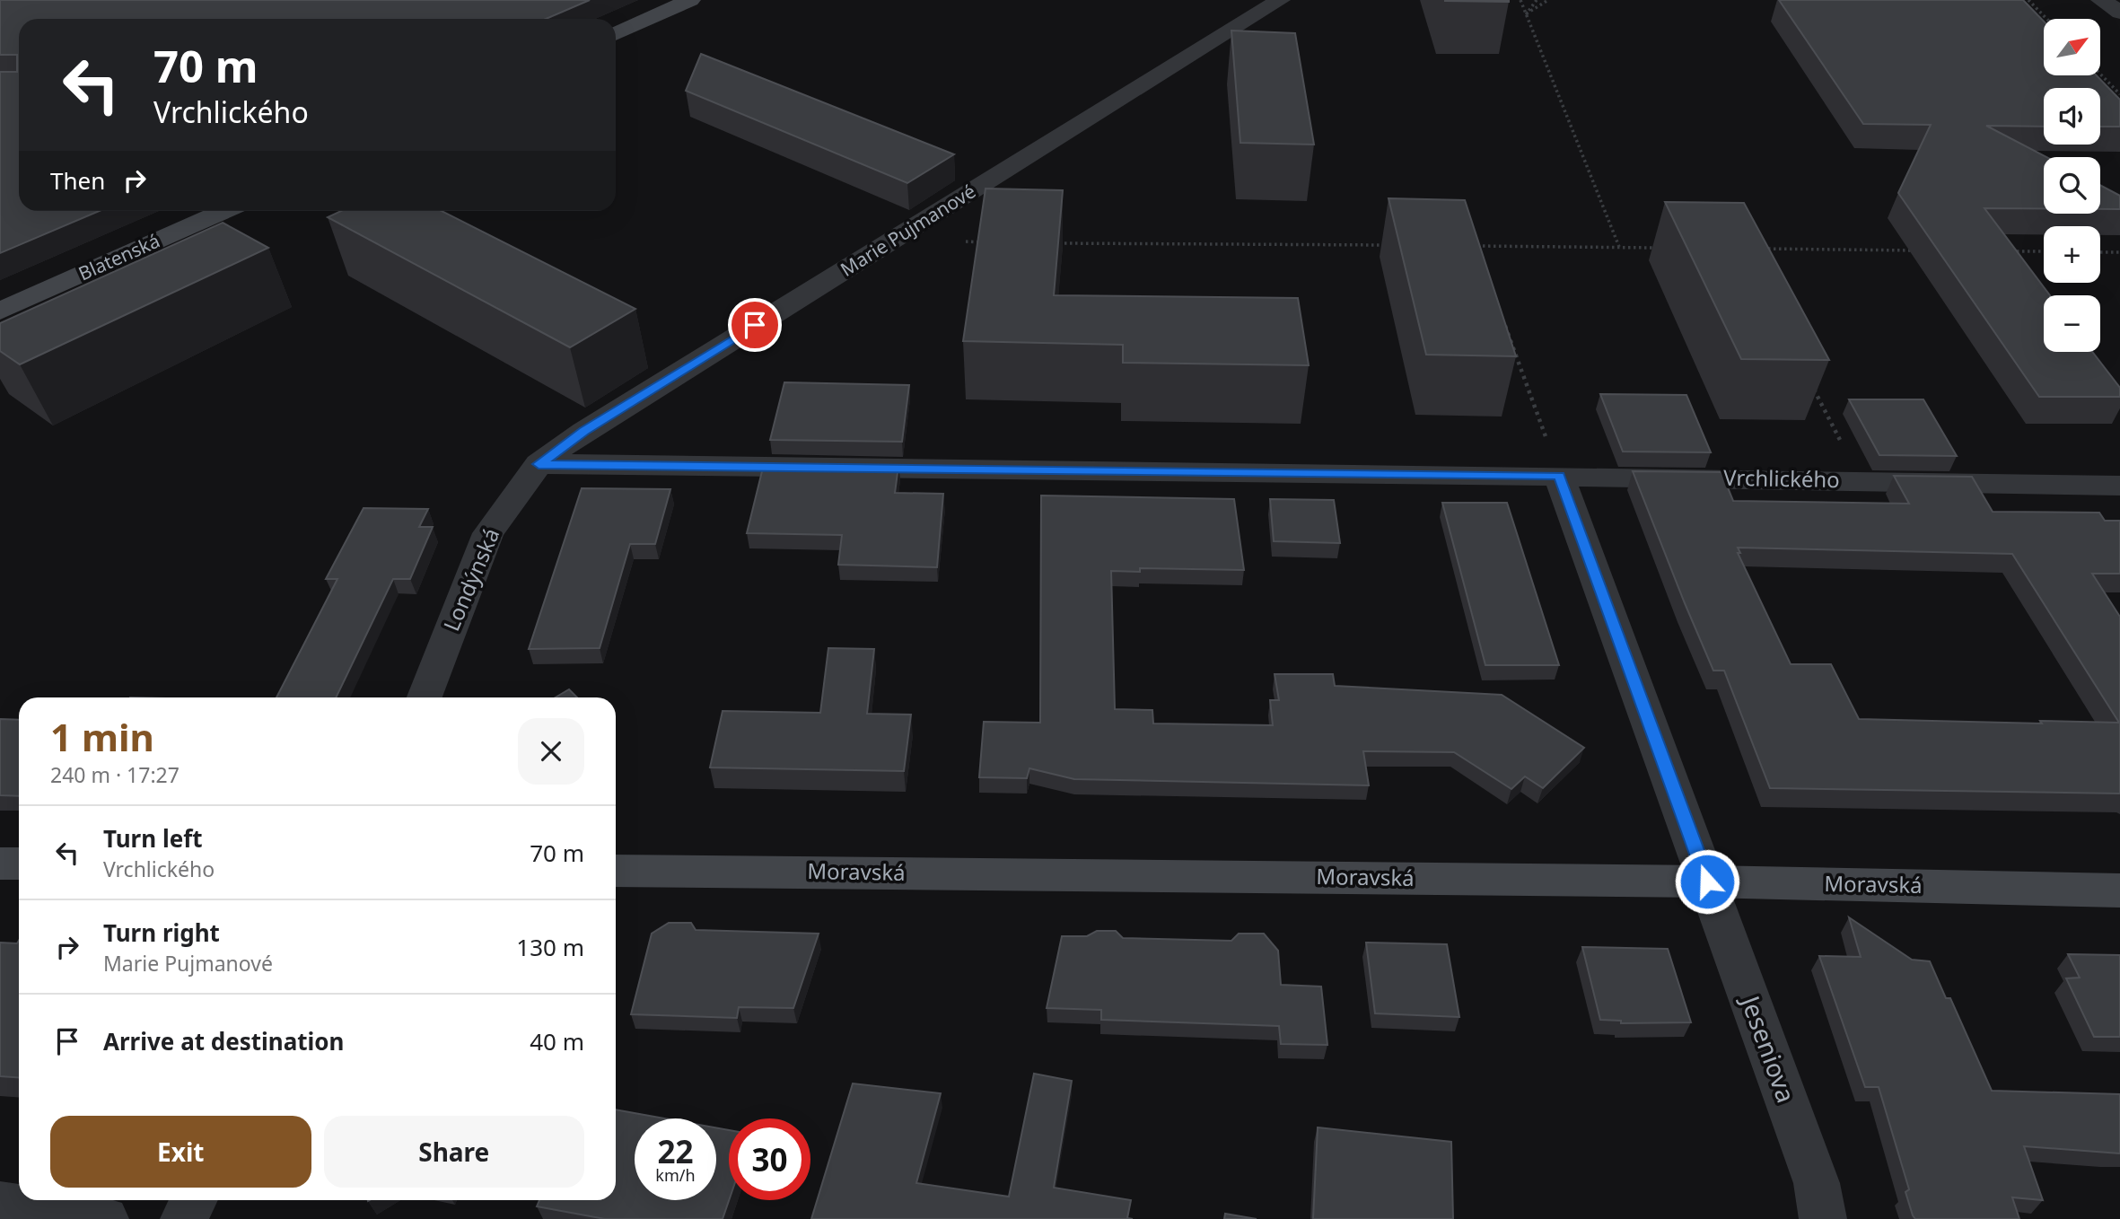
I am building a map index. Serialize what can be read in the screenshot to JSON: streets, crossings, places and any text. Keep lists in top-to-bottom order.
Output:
{
  "streets": {
    "street": [
      "Marie Pujmanové",
      "Blatenská",
      "Vrchlického",
      "Londýnská",
      "Moravská",
      "Jeseniova"
    ]
  },
  "crossings": [
    ["Marie Pujmanové", "Vrchlického"],
    ["Marie Pujmanové", "Londýnská"],
    ["Vrchlického", "Londýnská"],
    ["Vrchlického", "Jeseniova"],
    ["Moravská", "Jeseniova"]
  ],
  "north": "top right",
  "page": {
    "map_buttons": ["+", "−"],
    "turn": ["70 m", "Vrchlického"],
    "then": "Then",
    "heading": ["1 min", "240 m · 17:27"],
    "list": [
      {
        "name": "Turn left",
        "note": "Vrchlického",
        "value": "70 m"
      },
      {
        "name": "Turn right",
        "note": "Marie Pujmanové",
        "value": "130 m"
      },
      {
        "name": "Arrive at destination",
        "value": "40 m"
      }
    ],
    "buttons": ["Exit", "Share"],
    "speed": "22 km/h",
    "limit": "30"
  }
}
